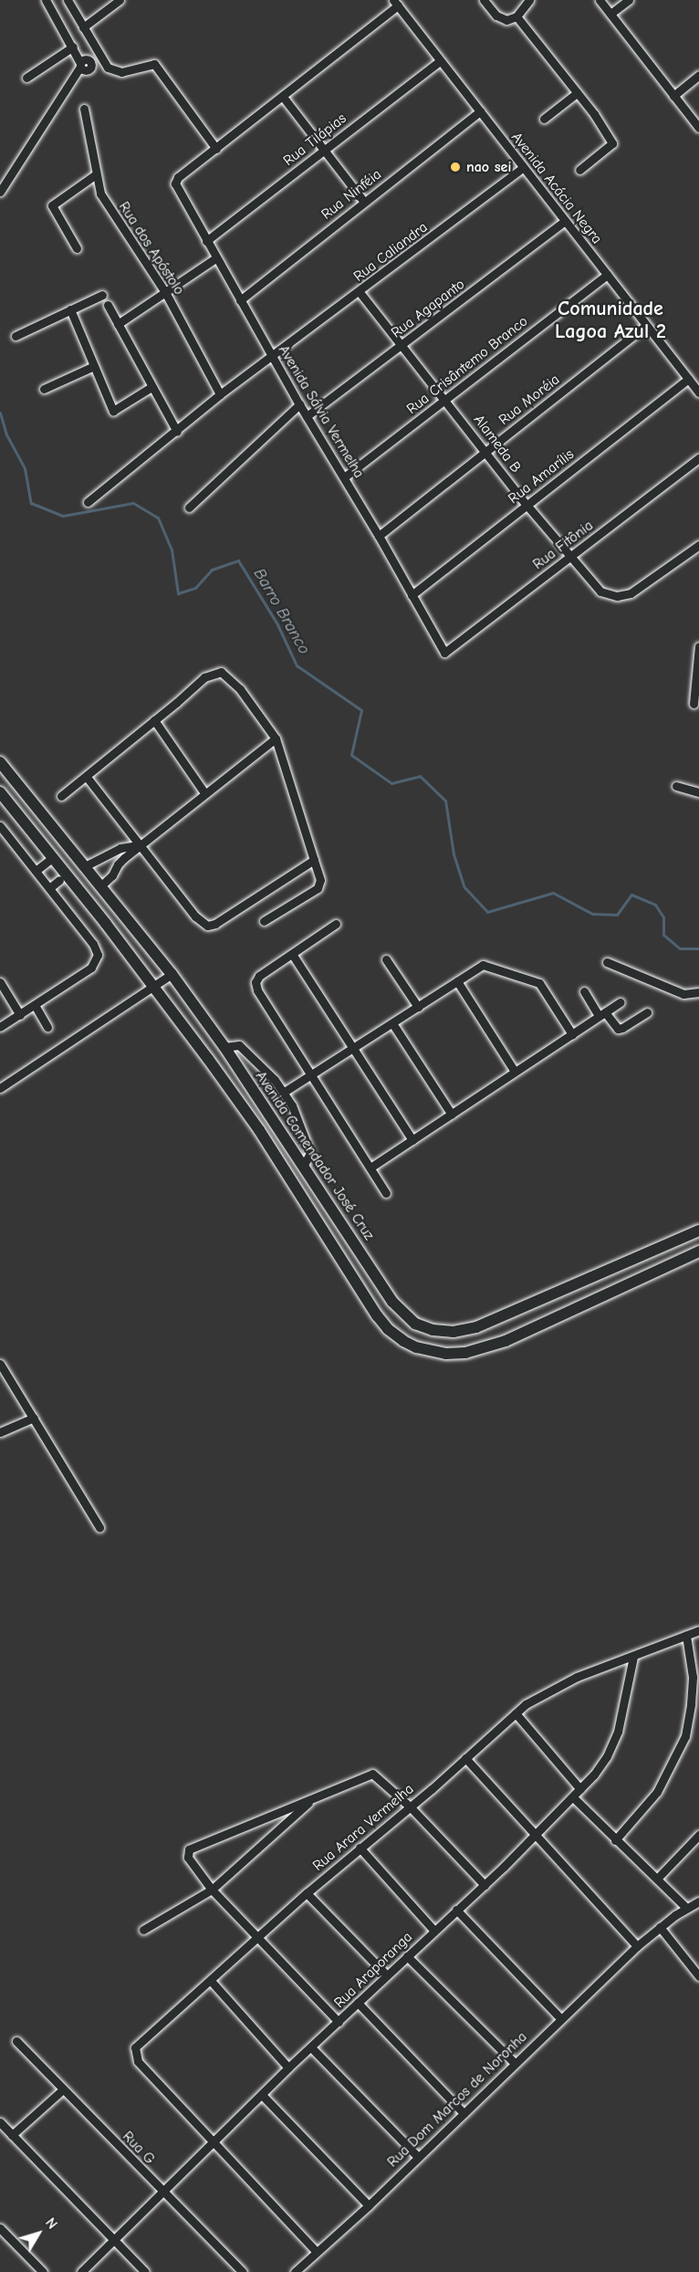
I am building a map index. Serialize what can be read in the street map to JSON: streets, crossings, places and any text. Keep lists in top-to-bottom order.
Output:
{
  "streets": {
    "street": [
      "Rua Tilápias",
      "Avenida Acácia Negra",
      "Rua Ninféia",
      "Rua dos Apóstolo",
      "Rua Caliandra",
      "Rua Agapanto",
      "Rua Crisântemo Branco",
      "Rua Moréia",
      "Avenida Sálvia Vermelha",
      "Alameda B",
      "Rua Amarílis",
      "Rua Fitônia",
      "Avenida Comendador José Cruz",
      "Rua Arara Vermelha",
      "Rua Araporanga",
      "Rua Dom Marcos de Noronha",
      "Rua G"
    ]
  },
  "crossings": [
    ["Rua Tilápias", "Avenida Acácia Negra"],
    ["Rua Tilápias", "Avenida Sálvia Vermelha"],
    ["Avenida Acácia Negra", "Rua Ninféia"],
    ["Avenida Acácia Negra", "Rua Caliandra"],
    ["Avenida Acácia Negra", "Rua Agapanto"],
    ["Avenida Acácia Negra", "Rua Crisântemo Branco"],
    ["Avenida Acácia Negra", "Rua Moréia"],
    ["Avenida Acácia Negra", "Rua Amarílis"],
    ["Rua Ninféia", "Avenida Sálvia Vermelha"],
    ["Rua dos Apóstolo", "Rua Caliandra"],
    ["Rua Caliandra", "Avenida Sálvia Vermelha"],
    ["Rua Caliandra", "Alameda B"],
    ["Rua Agapanto", "Avenida Sálvia Vermelha"],
    ["Rua Agapanto", "Alameda B"],
    ["Rua Crisântemo Branco", "Avenida Sálvia Vermelha"],
    ["Rua Crisântemo Branco", "Alameda B"],
    ["Rua Moréia", "Avenida Sálvia Vermelha"],
    ["Rua Moréia", "Alameda B"],
    ["Avenida Sálvia Vermelha", "Rua Amarílis"],
    ["Avenida Sálvia Vermelha", "Rua Fitônia"],
    ["Alameda B", "Rua Amarílis"],
    ["Alameda B", "Rua Fitônia"],
    ["Rua Arara Vermelha", "Rua Araporanga"],
    ["Rua Araporanga", "Rua G"]
  ],
  "districts": ["Comunidade Lagoa Azul 2"],
  "water": ["Barro Branco"],
  "places": ["nao sei"],
  "north": "top right"
}
